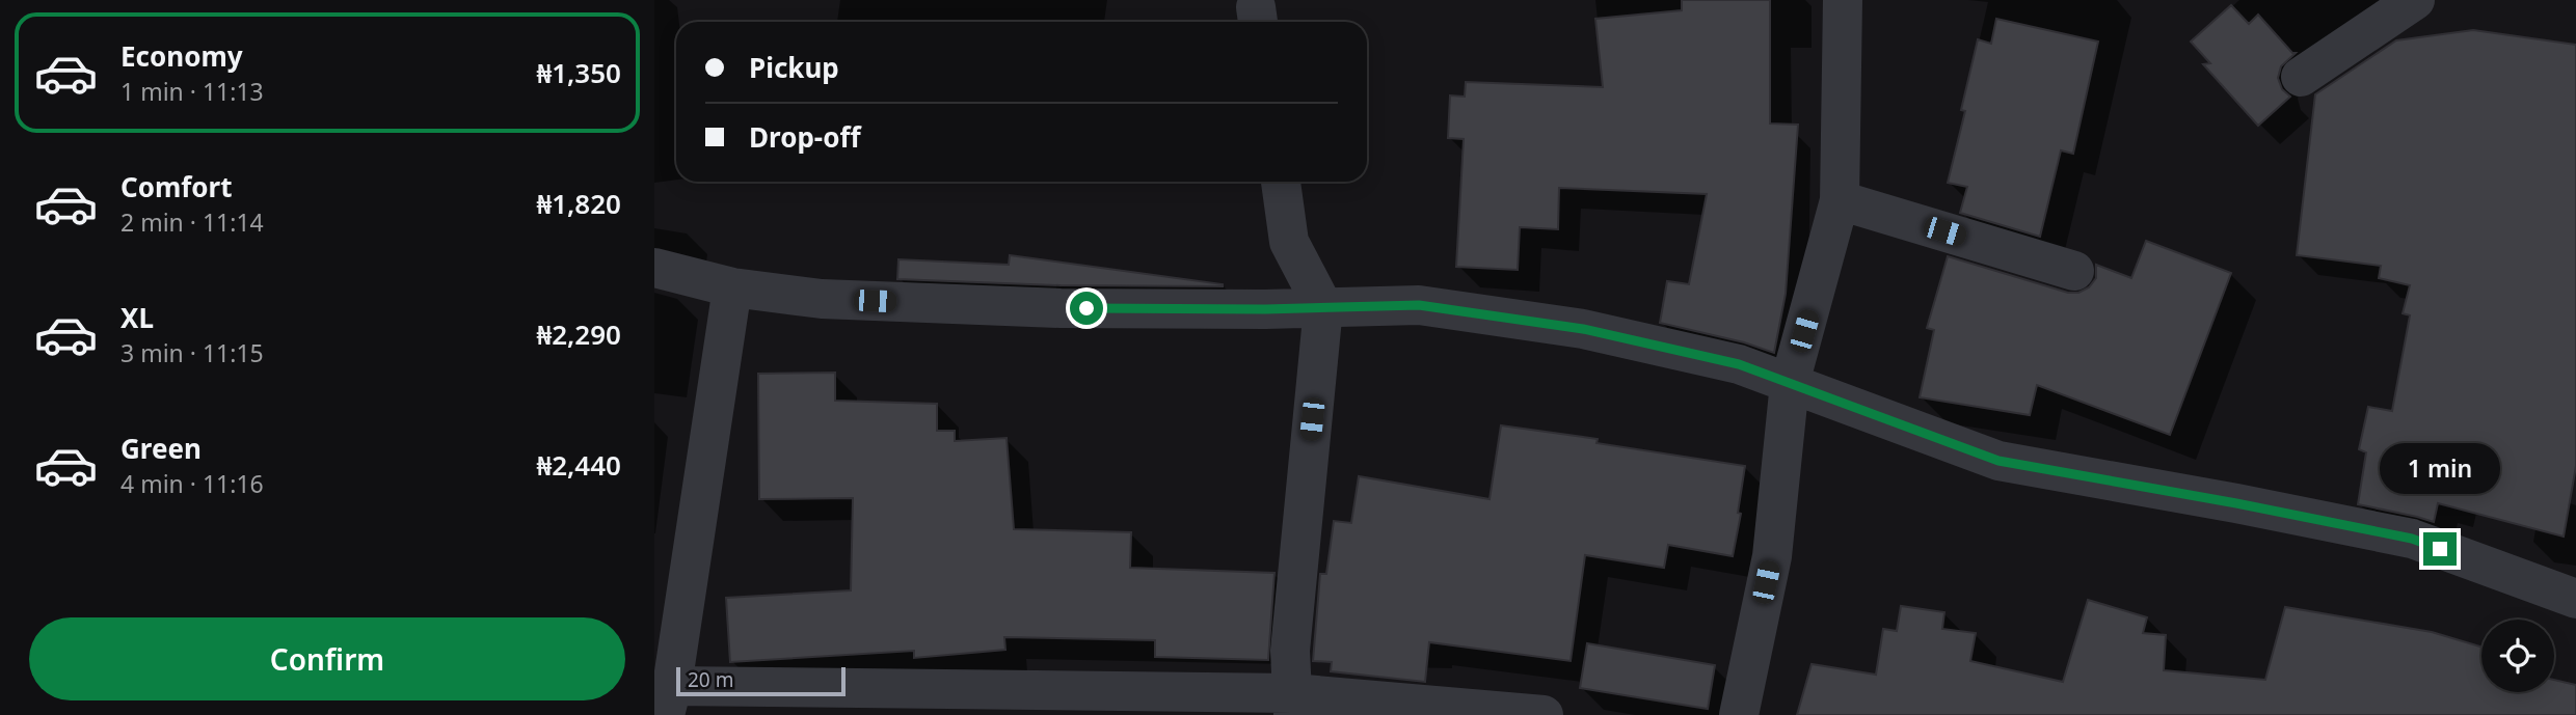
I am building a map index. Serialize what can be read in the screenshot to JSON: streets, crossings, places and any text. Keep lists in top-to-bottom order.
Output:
{
  "scale_bar": "20 m",
  "page": {
    "list": [
      {
        "name": "Economy",
        "note": "1 min · 11:13",
        "value": "₦1,350"
      },
      {
        "name": "Comfort",
        "note": "2 min · 11:14",
        "value": "₦1,820"
      },
      {
        "name": "XL",
        "note": "3 min · 11:15",
        "value": "₦2,290"
      },
      {
        "name": "Green",
        "note": "4 min · 11:16",
        "value": "₦2,440"
      }
    ],
    "banner": ["Pickup", "Drop-off"],
    "bubble": "1 min",
    "buttons": "Confirm",
    "scale": "20 m"
  }
}
